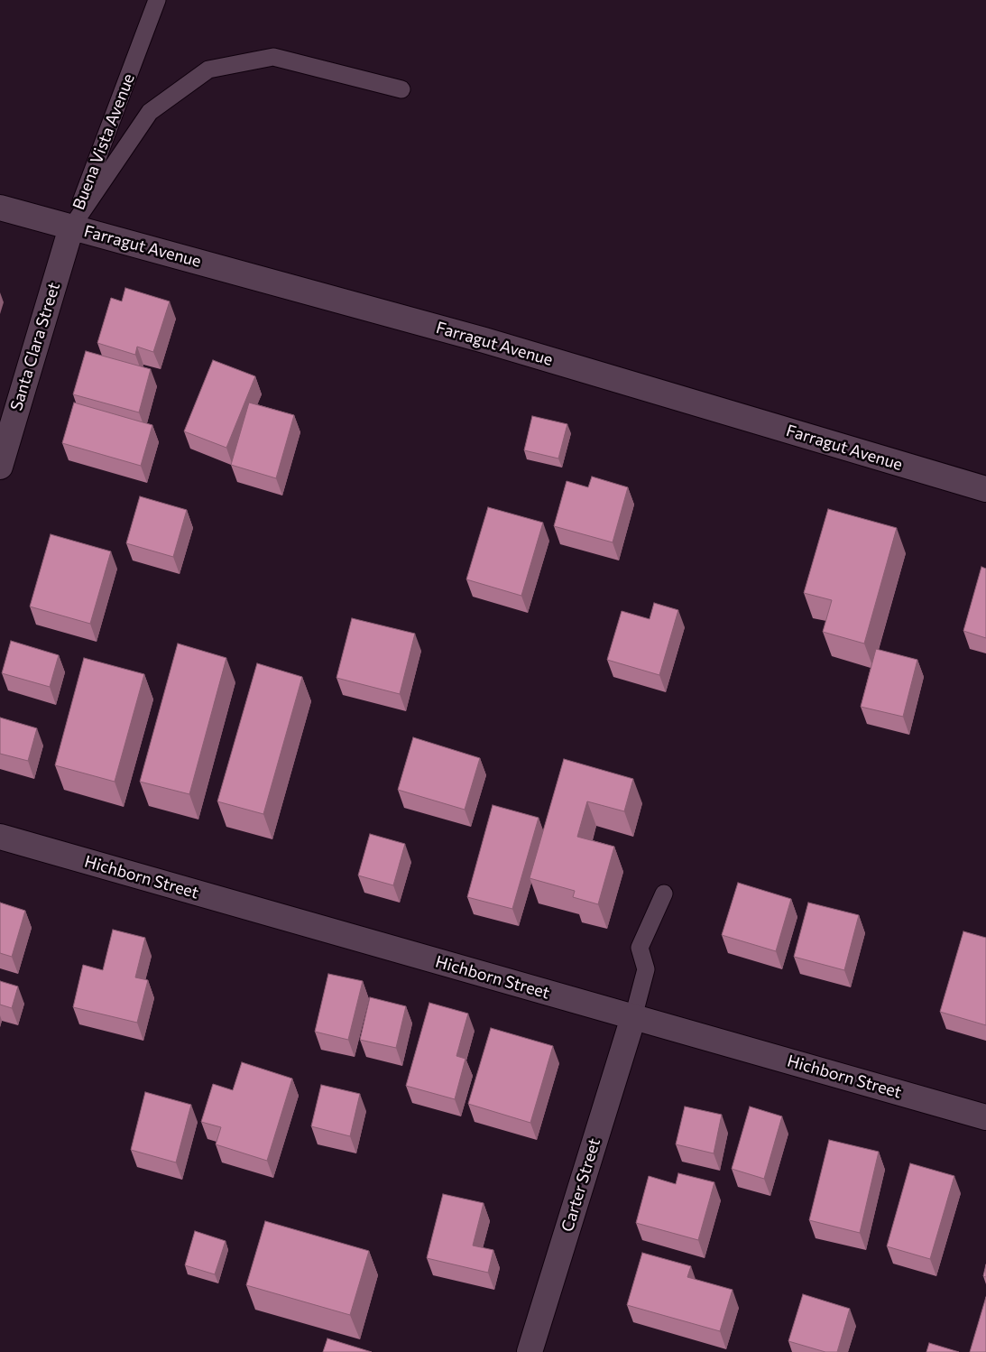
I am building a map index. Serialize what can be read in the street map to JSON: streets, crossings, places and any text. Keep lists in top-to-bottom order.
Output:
{
  "streets": {
    "street": [
      "Farragut Avenue",
      "Santa Clara Street",
      "Hichborn Street",
      "Carter Street"
    ],
    "lane": ["Buena Vista Avenue"]
  },
  "crossings": [
    ["Buena Vista Avenue", "Farragut Avenue"],
    ["Buena Vista Avenue", "Santa Clara Street"],
    ["Farragut Avenue", "Santa Clara Street"],
    ["Hichborn Street", "Carter Street"]
  ]
}
